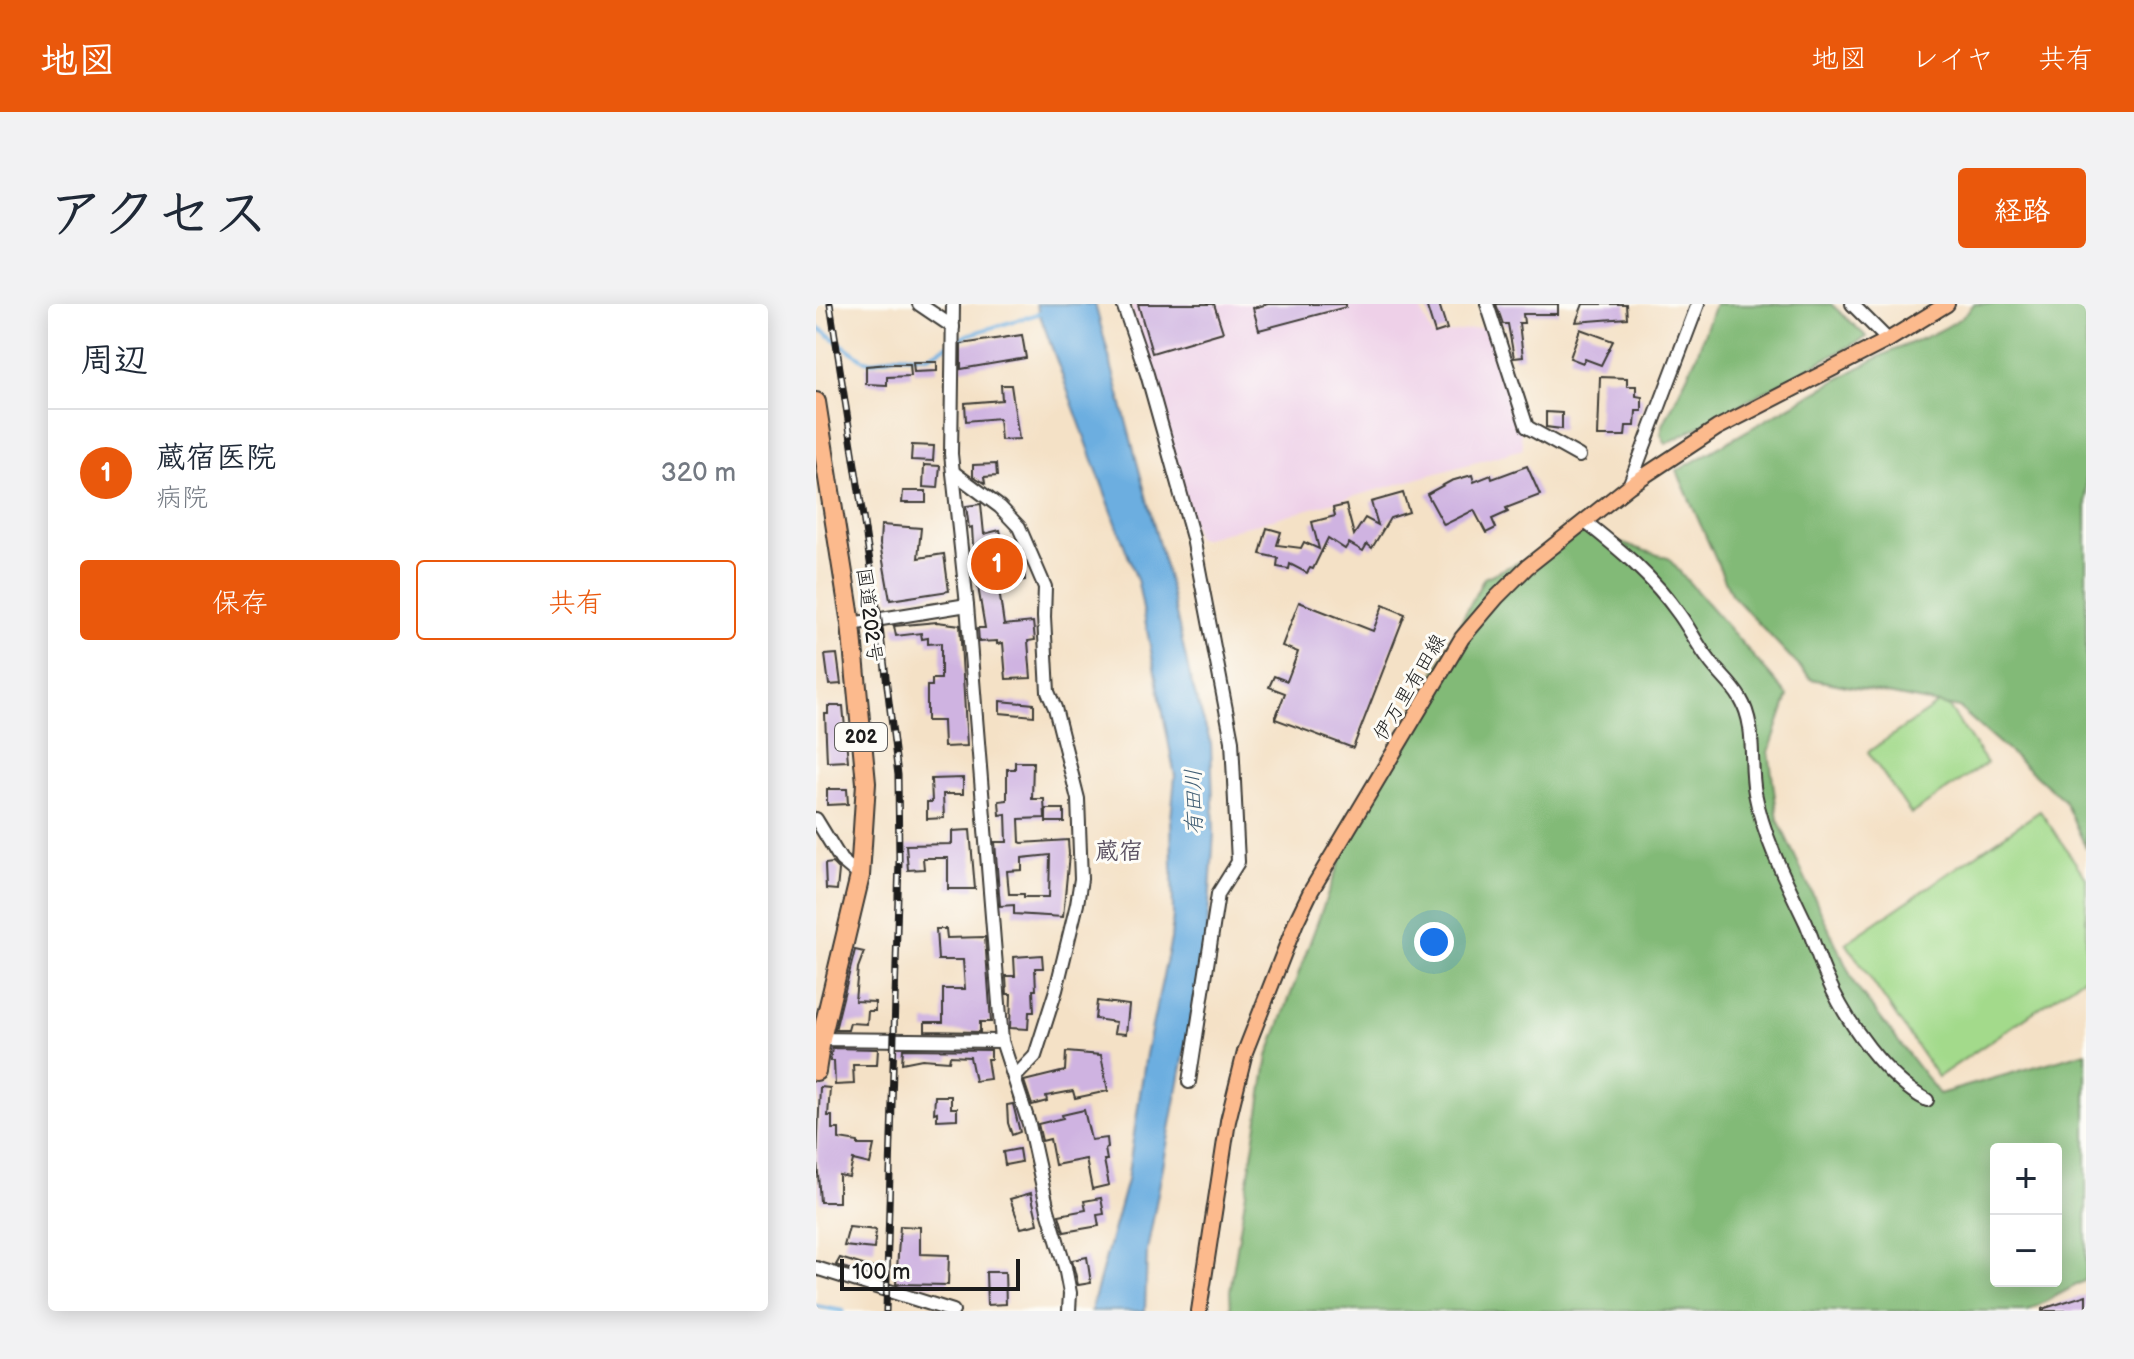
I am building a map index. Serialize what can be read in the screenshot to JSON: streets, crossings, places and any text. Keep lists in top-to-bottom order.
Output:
{
  "streets": {
    "highway": ["国道202号", "202"],
    "main road": ["伊万里有田線"]
  },
  "districts": ["蔵宿"],
  "water": ["有田川"],
  "scale_bar": "100 m",
  "page": {
    "header": "地図",
    "nav": ["地図", "レイヤ", "共有"],
    "title": "アクセス",
    "buttons": [
      "経路",
      ["保存", "共有"]
    ],
    "heading": "周辺",
    "list": [
      {
        "mark": "1",
        "name": "蔵宿医院",
        "note": "病院",
        "value": "320 m"
      }
    ],
    "pins": "1",
    "map_buttons": ["+", "−"],
    "scale": "100 m"
  }
}
